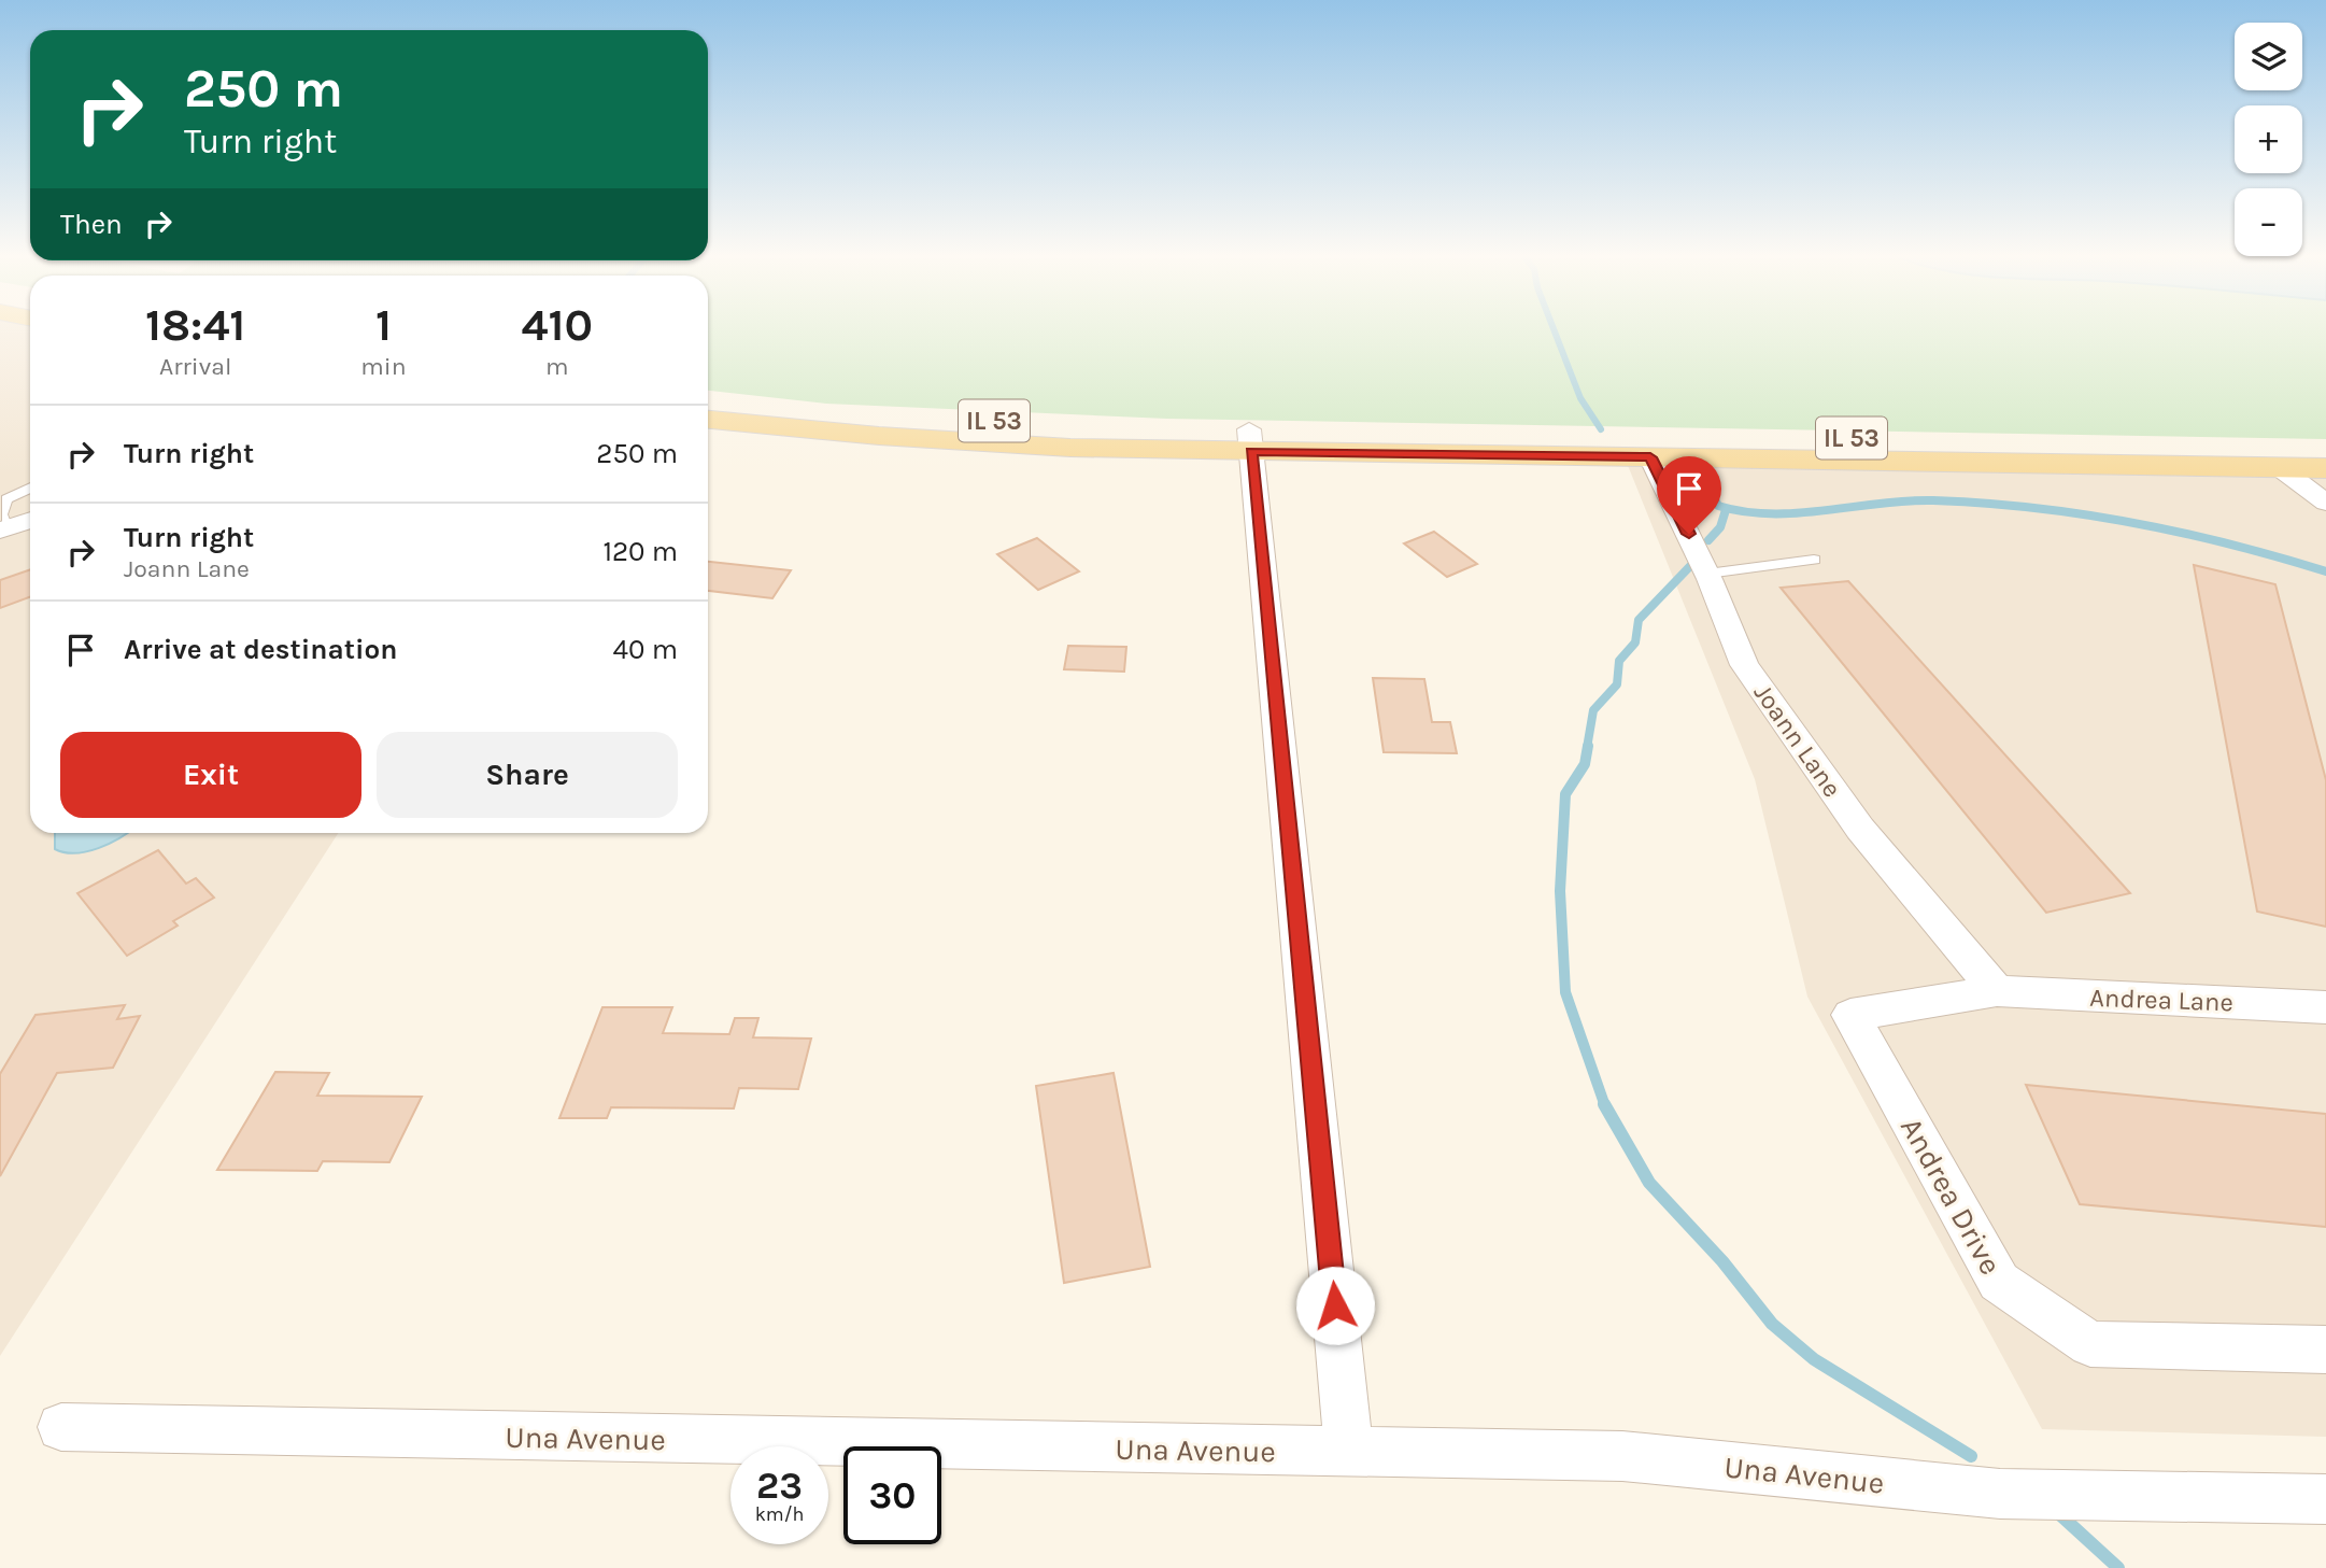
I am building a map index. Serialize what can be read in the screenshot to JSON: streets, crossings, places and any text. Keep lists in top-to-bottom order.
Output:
{
  "streets": {
    "main road": ["IL 53"],
    "street": [
      "Joann Lane",
      "Andrea Lane",
      "Andrea Drive",
      "Una Avenue"
    ]
  },
  "crossings": [
    ["IL 53", "Joann Lane"],
    ["Joann Lane", "Andrea Lane"],
    ["Joann Lane", "Andrea Drive"],
    ["Andrea Lane", "Andrea Drive"]
  ],
  "page": {
    "map_buttons": ["+", "−"],
    "turn": ["250 m", "Turn right"],
    "then": "Then",
    "eta": [
      "18:41",
      "Arrival",
      "1",
      "min",
      "410",
      "m"
    ],
    "list": [
      {
        "name": "Turn right",
        "value": "250 m"
      },
      {
        "name": "Turn right",
        "note": "Joann Lane",
        "value": "120 m"
      },
      {
        "name": "Arrive at destination",
        "value": "40 m"
      }
    ],
    "buttons": ["Exit", "Share"],
    "speed": "23 km/h",
    "limit": "30"
  }
}
